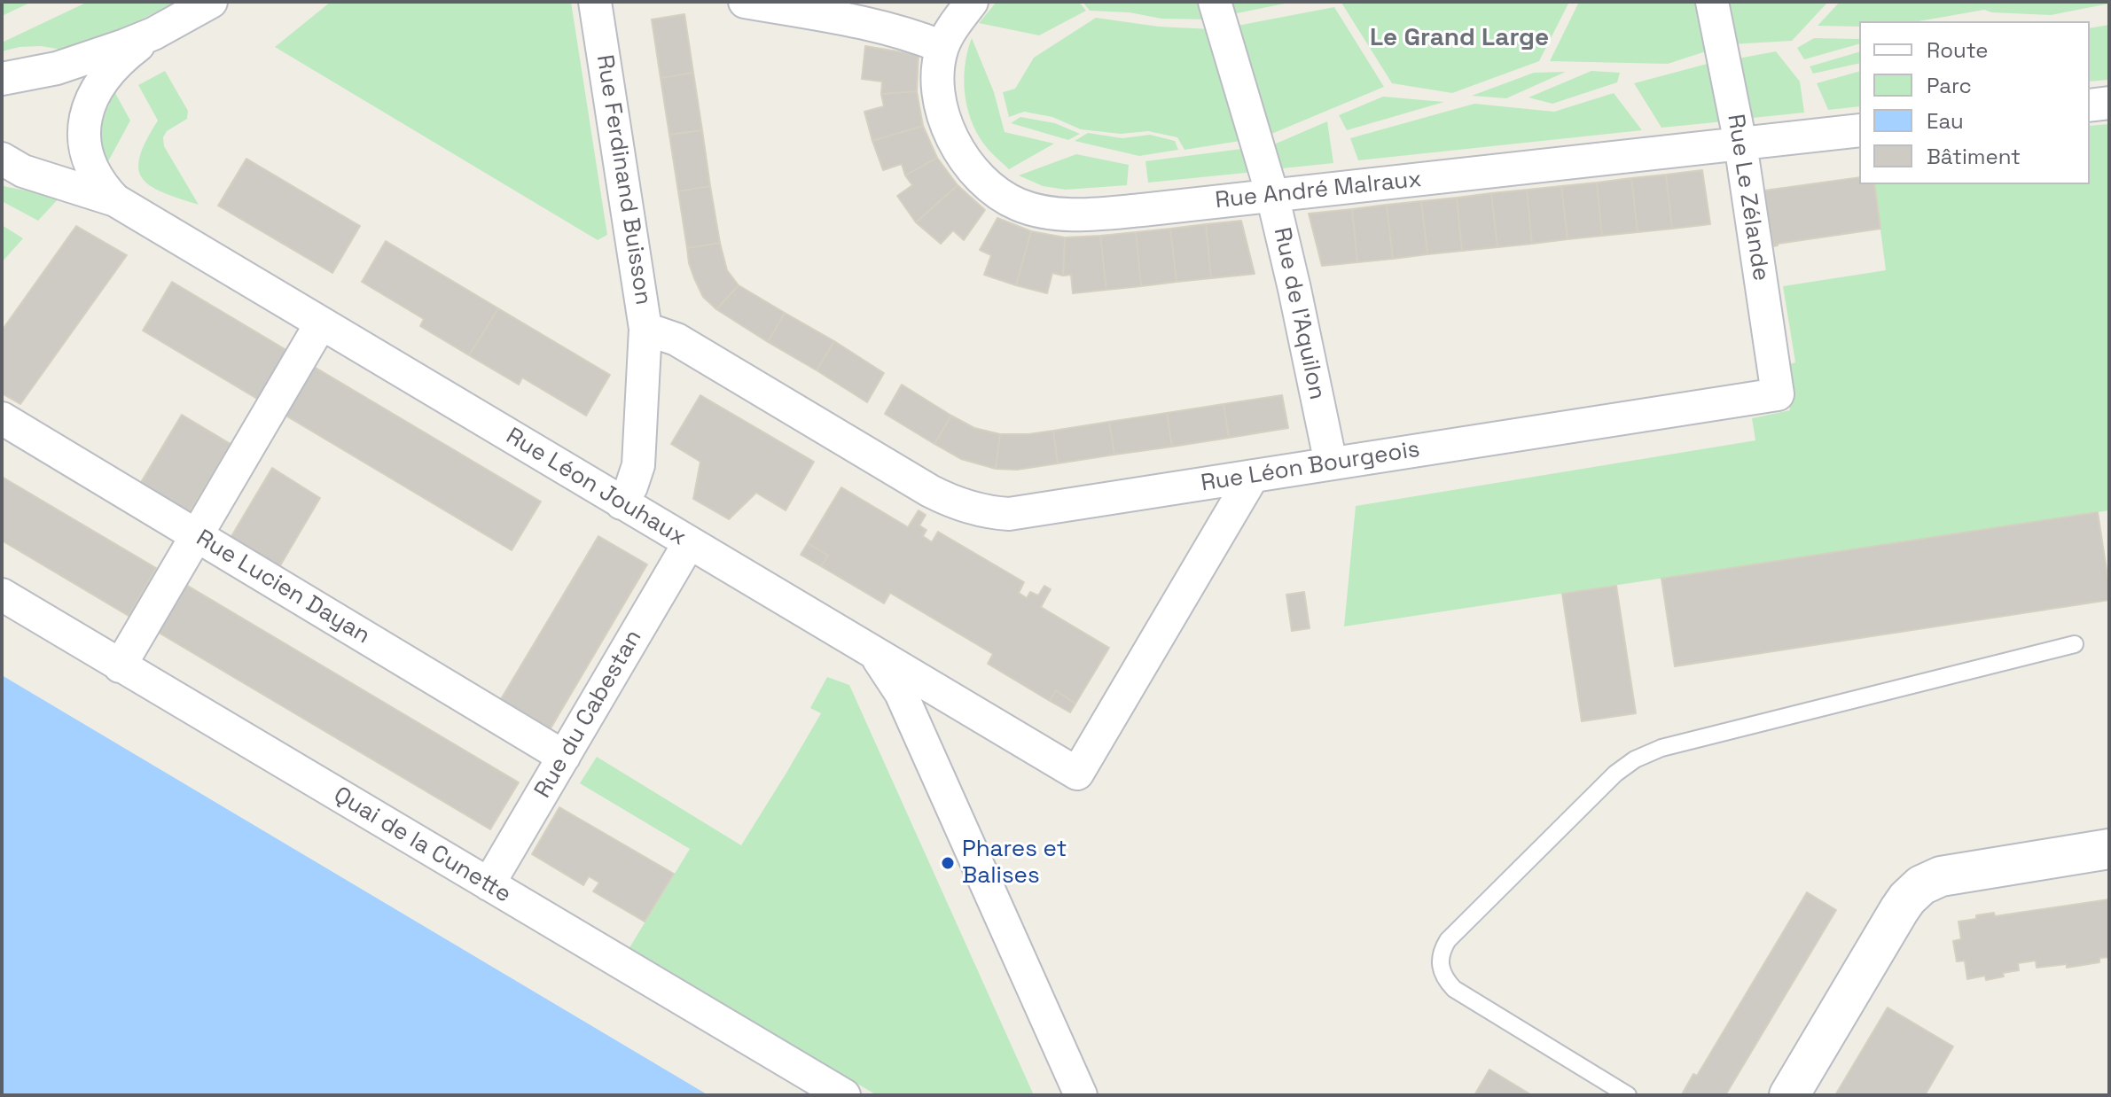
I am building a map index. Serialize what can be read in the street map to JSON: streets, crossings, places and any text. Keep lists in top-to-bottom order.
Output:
{
  "streets": {
    "street": [
      "Rue Ferdinand Buisson",
      "Rue André Malraux",
      "Rue Le Zélande",
      "Rue de l'Aquilon",
      "Rue Léon Bourgeois",
      "Rue Léon Jouhaux",
      "Rue Lucien Dayan",
      "Rue du Cabestan",
      "Quai de la Cunette"
    ]
  },
  "crossings": [
    ["Rue Ferdinand Buisson", "Rue Léon Bourgeois"],
    ["Rue André Malraux", "Rue Le Zélande"],
    ["Rue André Malraux", "Rue de l'Aquilon"],
    ["Rue Le Zélande", "Rue Léon Bourgeois"],
    ["Rue de l'Aquilon", "Rue Léon Bourgeois"],
    ["Rue Léon Bourgeois", "Rue Léon Jouhaux"],
    ["Rue Léon Jouhaux", "Rue du Cabestan"],
    ["Rue Lucien Dayan", "Rue du Cabestan"],
    ["Rue du Cabestan", "Quai de la Cunette"]
  ],
  "districts": ["Le Grand Large"],
  "places": ["Phares et Balises"],
  "legend": [
    "Route",
    "Parc",
    "Eau",
    "Bâtiment"
  ]
}
